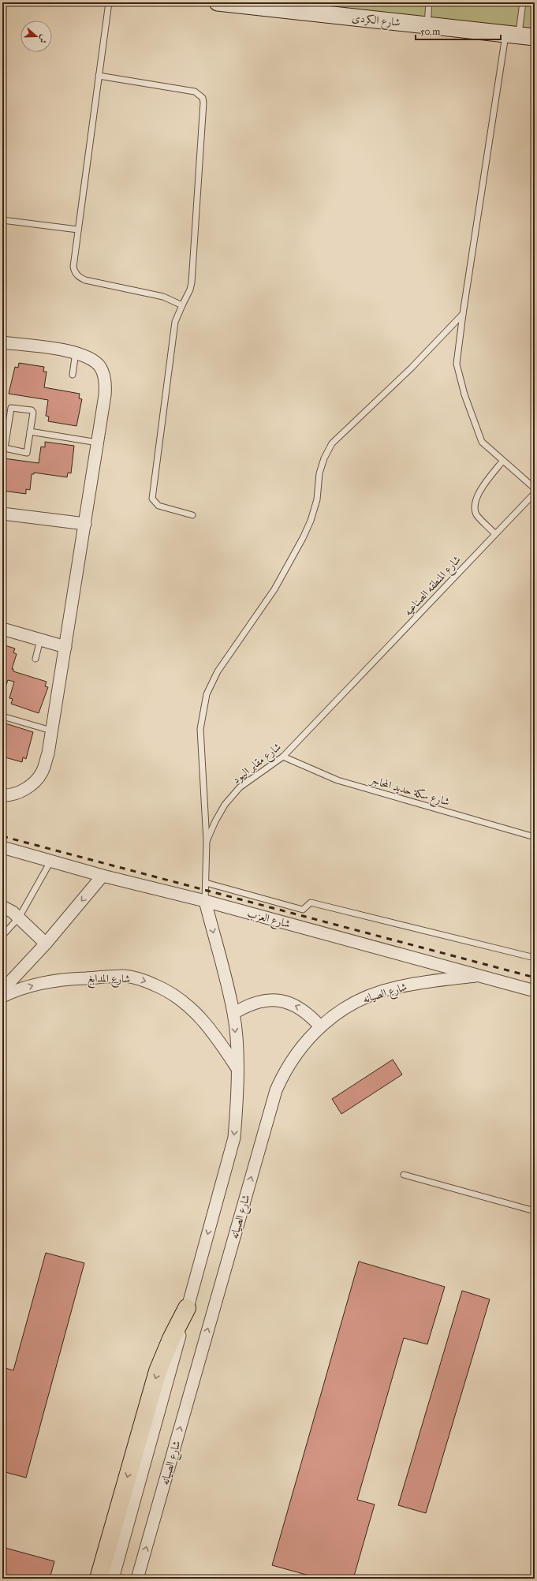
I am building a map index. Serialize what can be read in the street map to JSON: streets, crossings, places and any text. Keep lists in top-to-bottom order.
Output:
{
  "streets": {
    "street": [
      "شارع الكردى",
      "شارع العزب",
      "شارع المدابغ",
      "شارع الصيانه"
    ],
    "lane": ["شارع المنطقه الصناعيه", "شارع مقابر اليهود", "شارع سكة حديد المحاجر"]
  },
  "crossings": [
    ["شارع المنطقه الصناعيه", "شارع مقابر اليهود"],
    ["شارع مقابر اليهود", "شارع سكة حديد المحاجر"],
    ["شارع مقابر اليهود", "شارع العزب"],
    ["شارع العزب", "شارع الصيانه"]
  ],
  "one_way": ["شارع المدابغ"],
  "scale_bar": "50 m",
  "north": "right"
}
